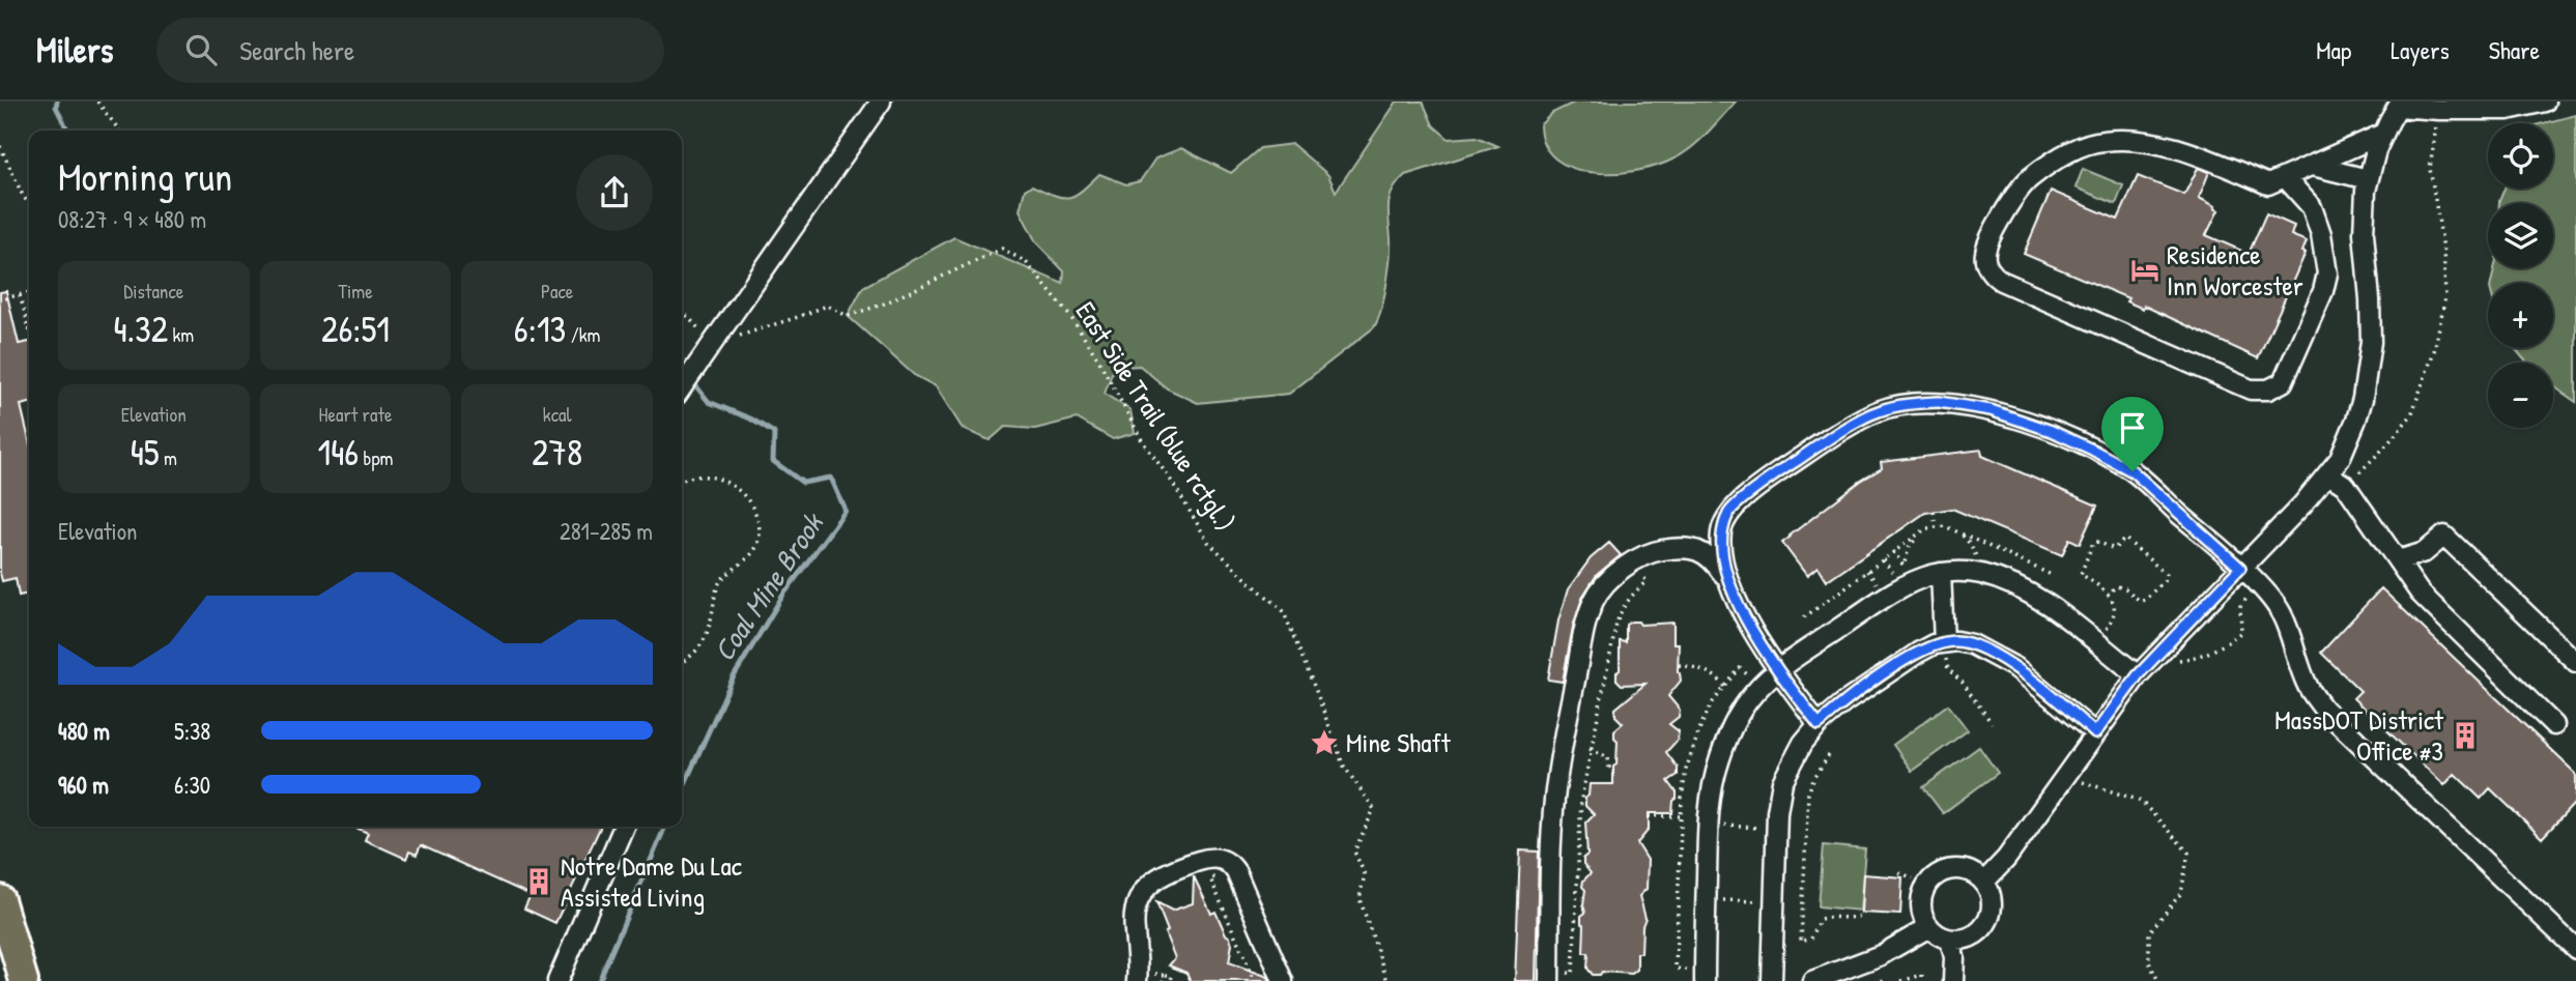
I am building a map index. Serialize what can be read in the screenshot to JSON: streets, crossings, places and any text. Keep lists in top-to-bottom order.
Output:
{
  "streets": {
    "path": ["East Side Trail (blue rctgl.)"]
  },
  "water": ["Coal Mine Brook"],
  "places": {
    "hotel": ["Residence Inn Worcester"],
    "building": ["MassDOT District Office #3", "Notre Dame Du Lac Assisted Living"],
    "place": ["Mine Shaft"]
  },
  "page": {
    "header": "Milers",
    "search": "Search here",
    "nav": ["Map", "Layers", "Share"],
    "map_buttons": ["+", "−"],
    "heading": ["Morning run", "08:27 · 9 × 480 m"],
    "stats": [
      ["Distance", "4.32 km"],
      ["Time", "26:51"],
      ["Pace", "6:13 /km"],
      ["Elevation", "45 m"],
      ["Heart rate", "146 bpm"],
      ["kcal", "278"]
    ],
    "chart": ["Elevation", "281–285 m"],
    "list": [
      {
        "name": "480 m",
        "note": "5:38"
      },
      {
        "name": "960 m",
        "note": "6:30"
      }
    ]
  }
}
